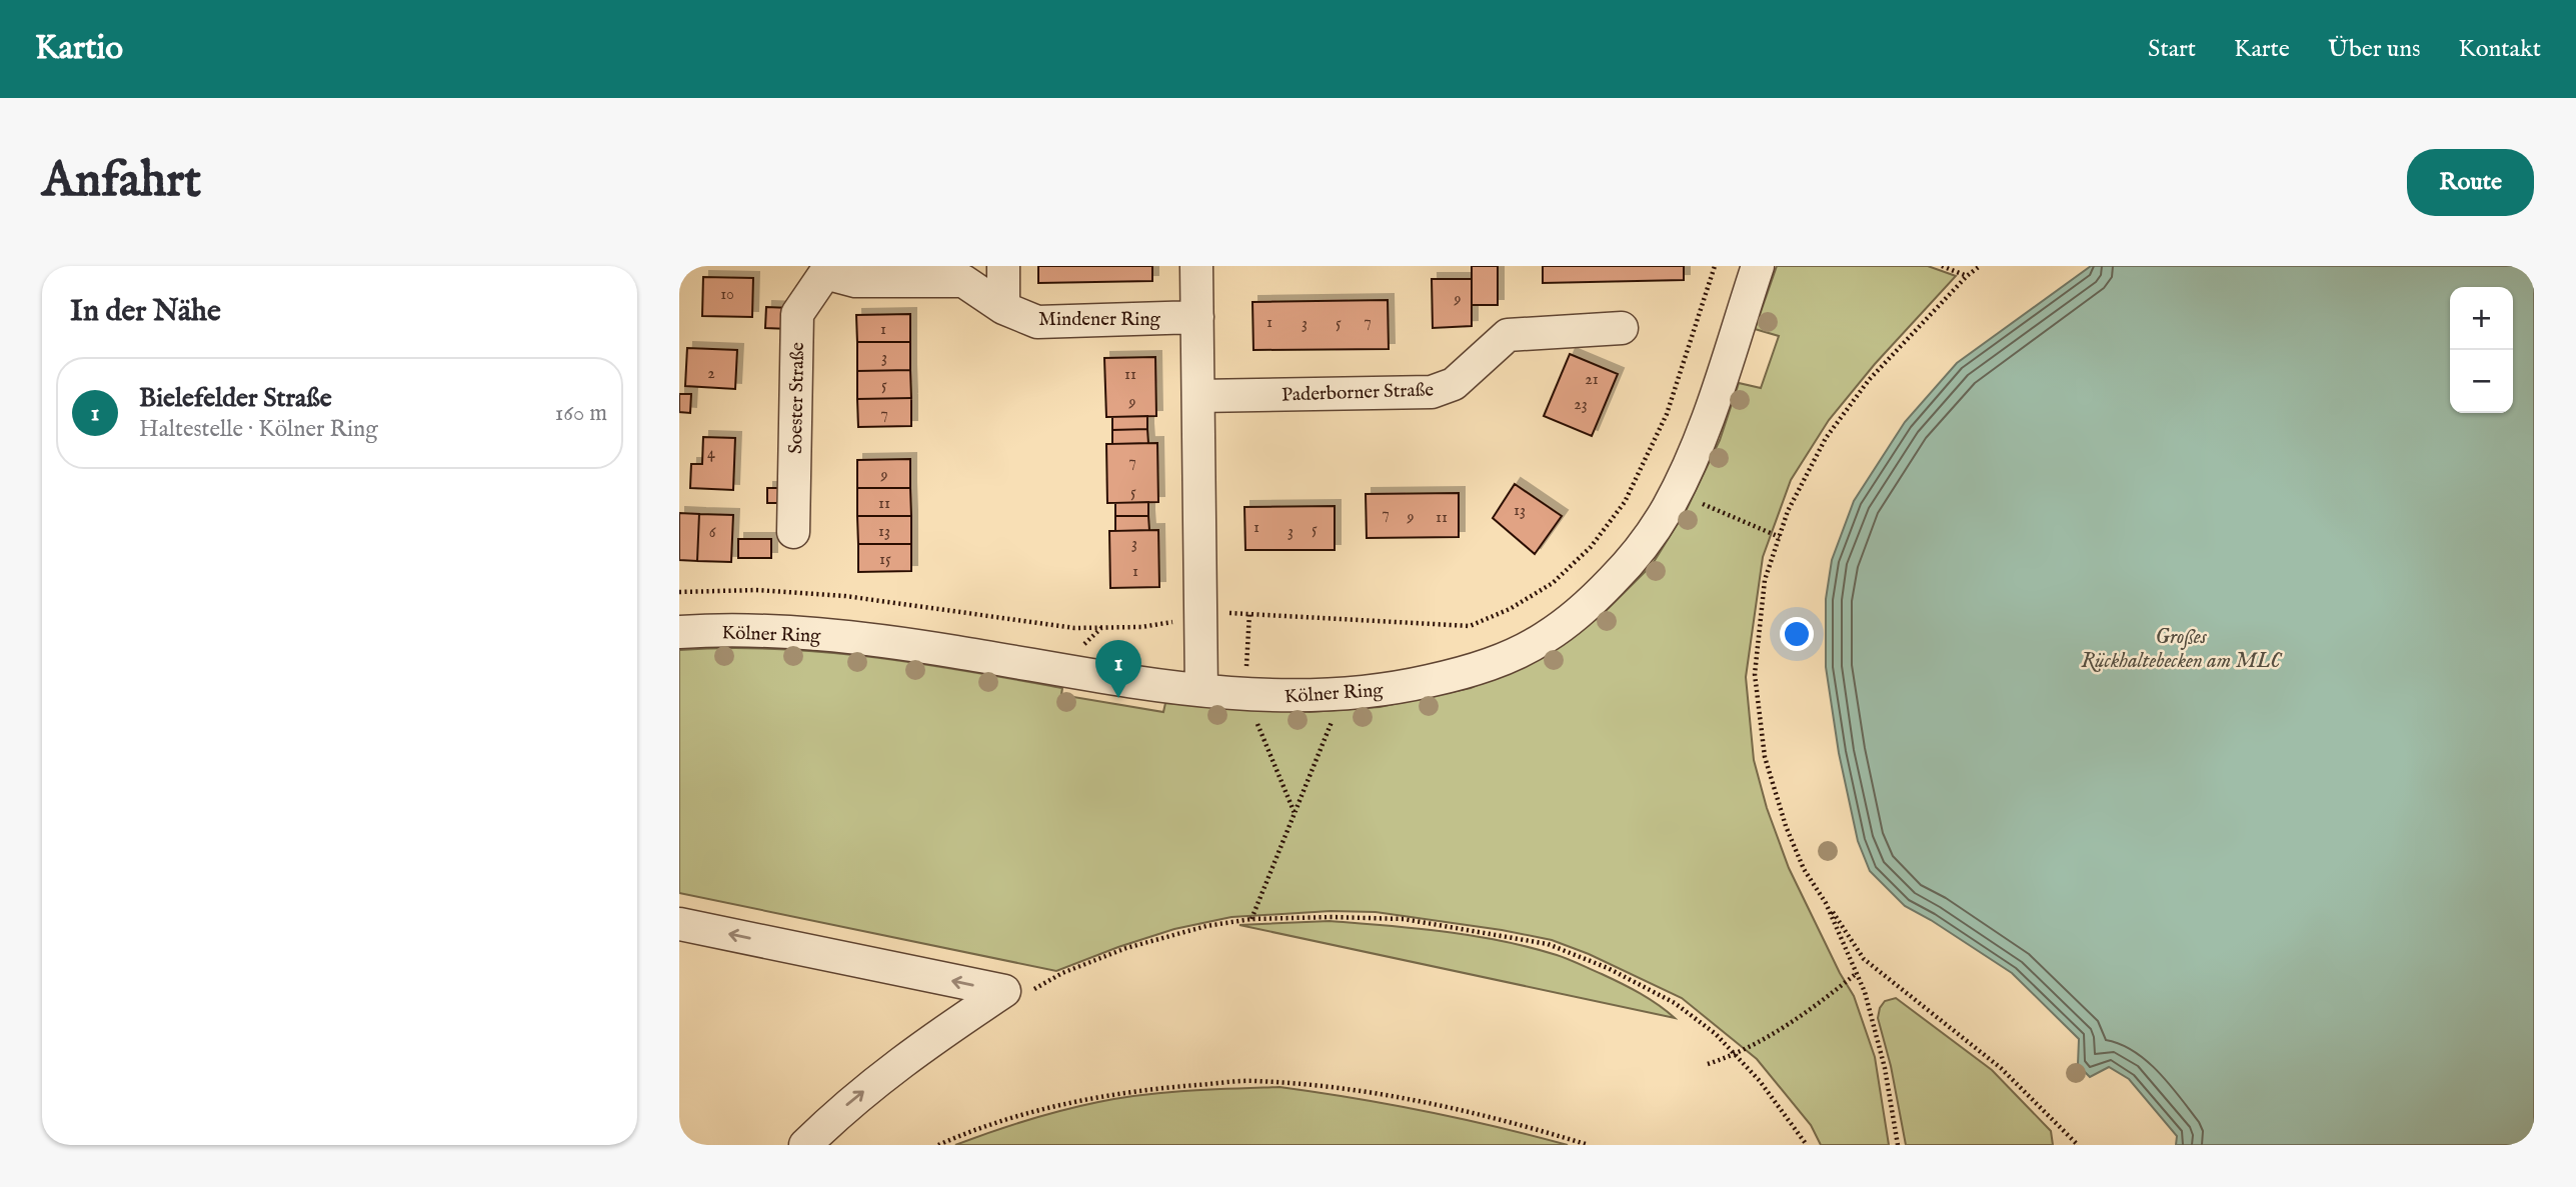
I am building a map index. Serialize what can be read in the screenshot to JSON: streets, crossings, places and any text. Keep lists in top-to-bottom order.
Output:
{
  "streets": {
    "street": [
      "Mindener Ring",
      "Paderborner Straße",
      "Soester Straße",
      "Kölner Ring"
    ]
  },
  "crossings": [
    ["Mindener Ring", "Soester Straße"]
  ],
  "water": ["Großes Rückhaltebecken am MLC"],
  "house_numbers": [
    "10",
    "9",
    "7",
    "1",
    "3",
    "5",
    "1",
    "3",
    "2",
    "11",
    "21",
    "5",
    "9",
    "23",
    "7",
    "4",
    "7",
    "9",
    "5",
    "11",
    "13",
    "7",
    "9",
    "11",
    "1",
    "5",
    "13",
    "3",
    "6",
    "3",
    "15",
    "1"
  ],
  "page": {
    "header": "Kartio",
    "nav": [
      "Start",
      "Karte",
      "Über uns",
      "Kontakt"
    ],
    "buttons": "Route",
    "title": "Anfahrt",
    "heading": "In der Nähe",
    "map_buttons": ["+", "−"],
    "list": [
      {
        "mark": "1",
        "name": "Bielefelder Straße",
        "note": "Haltestelle · Kölner Ring",
        "value": "160 m"
      }
    ],
    "pins": "1"
  }
}
